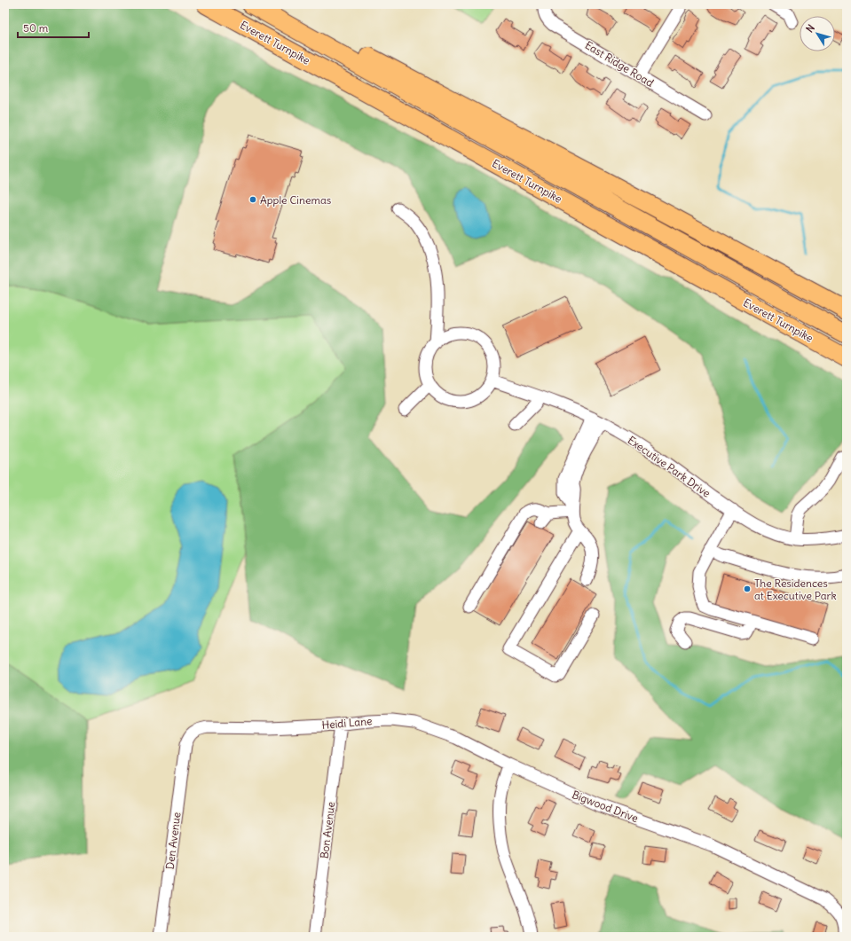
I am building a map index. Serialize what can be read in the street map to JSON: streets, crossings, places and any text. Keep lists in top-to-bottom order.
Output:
{
  "streets": {
    "highway": ["Everett Turnpike"],
    "street": [
      "East Ridge Road",
      "Executive Park Drive",
      "Heidi Lane",
      "Bigwood Drive",
      "Bon Avenue",
      "Den Avenue"
    ]
  },
  "crossings": [
    ["Heidi Lane", "Bigwood Drive"],
    ["Heidi Lane", "Bon Avenue"],
    ["Heidi Lane", "Den Avenue"]
  ],
  "places": ["Apple Cinemas", "The Residences at Executive Park"],
  "scale_bar": "50 m",
  "north": "top left"
}
